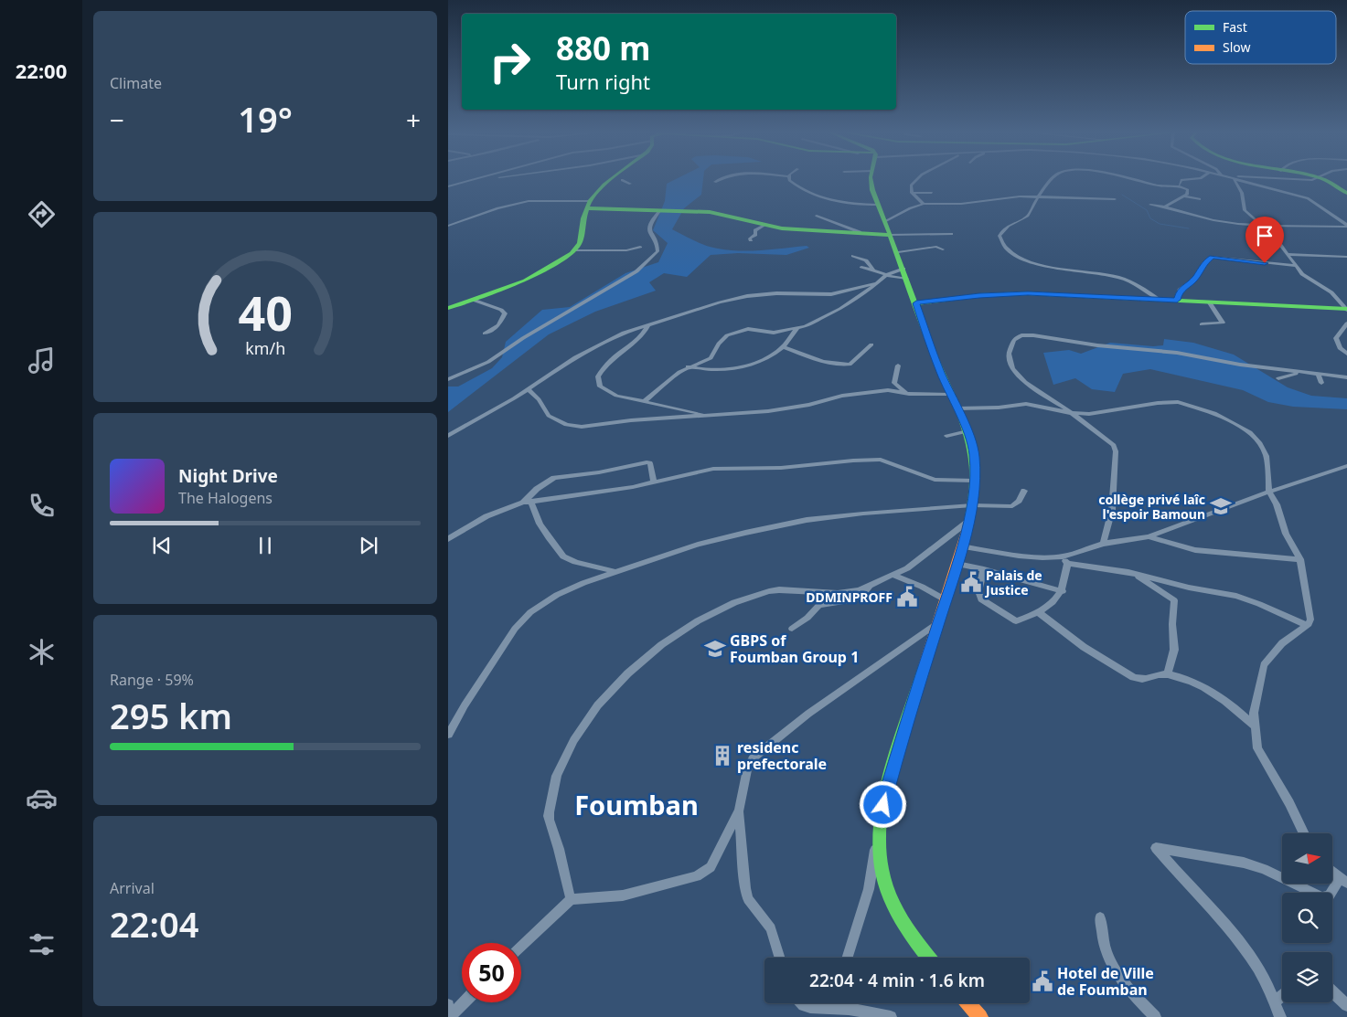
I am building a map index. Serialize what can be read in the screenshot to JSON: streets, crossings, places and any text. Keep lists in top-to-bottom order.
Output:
{
  "districts": ["Foumban"],
  "places": {
    "school or university": ["collège privé laîc l'espoir Bamoun", "GBPS of Foumban Group 1"],
    "public building": ["Palais de Justice", "DDMINPROFF", "Hotel de Ville de Foumban"],
    "building": ["residenc prefectorale"]
  },
  "legend": ["Fast", "Slow"],
  "north": "right",
  "page": {
    "tabs": "22:00",
    "tile": [
      "Climate",
      ["Range · 59%", "295 km"],
      ["Arrival", "22:04"]
    ],
    "turn": ["880 m", "Turn right"],
    "heat": ["−", "19°", "+"],
    "song": ["Night Drive", "The Halogens"],
    "limit": "50",
    "trip": "22:04 · 4 min · 1.6 km",
    "gauge": ["40", "km/h"]
  }
}
